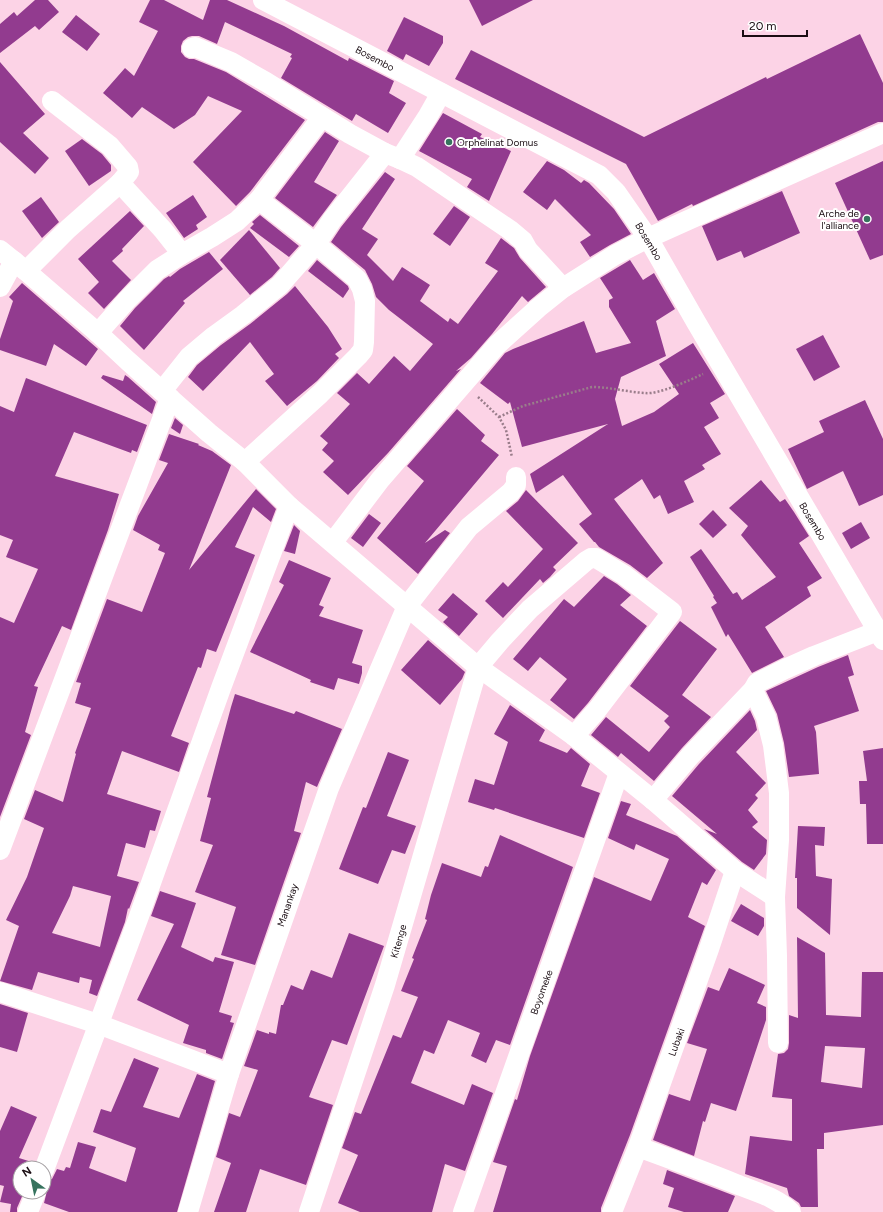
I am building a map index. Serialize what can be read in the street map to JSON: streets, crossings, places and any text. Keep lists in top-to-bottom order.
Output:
{
  "streets": {
    "street": [
      "Bosembo",
      "Manankay",
      "Kitenge",
      "Boyomeke",
      "Lubaki"
    ]
  },
  "places": ["Orphelinat Domus", "Arche de l'alliance"],
  "scale_bar": "20 m",
  "north": "top left"
}
